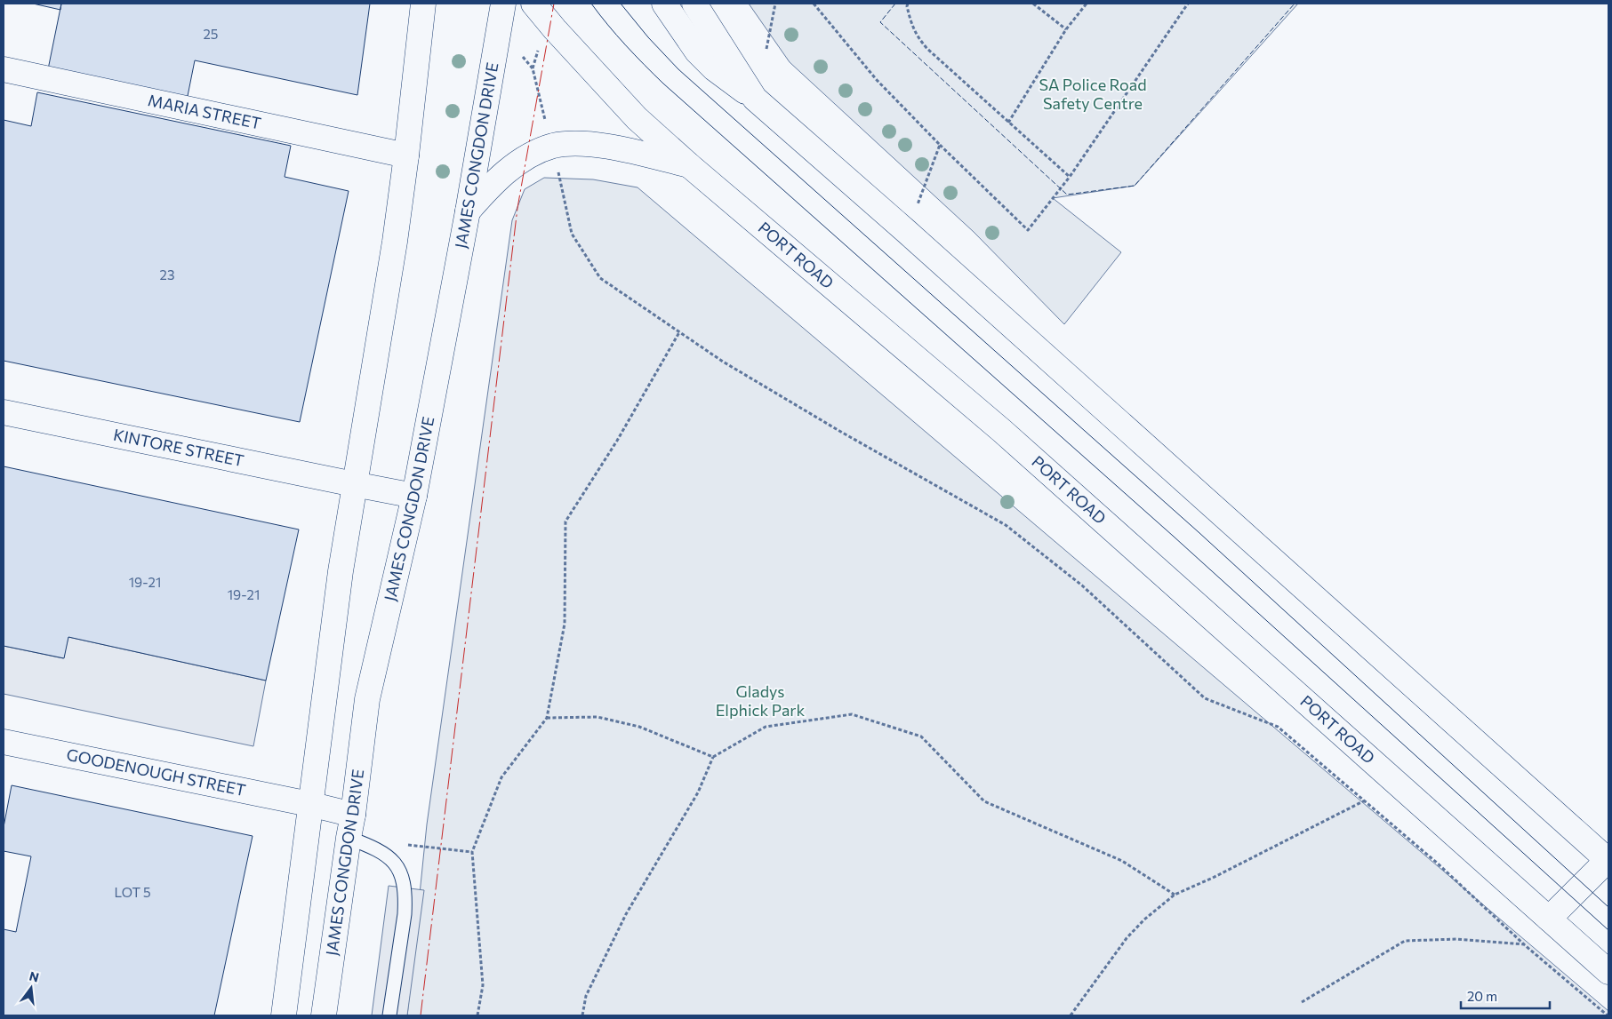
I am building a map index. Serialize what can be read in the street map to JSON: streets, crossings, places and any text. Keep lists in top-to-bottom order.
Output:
{
  "streets": {
    "main road": [
      "MARIA STREET",
      "JAMES CONGDON DRIVE",
      "PORT ROAD",
      "KINTORE STREET",
      "GOODENOUGH STREET"
    ]
  },
  "crossings": [
    ["JAMES CONGDON DRIVE", "KINTORE STREET"],
    ["JAMES CONGDON DRIVE", "GOODENOUGH STREET"]
  ],
  "parks": ["SA Police Road Safety Centre", "Gladys Elphick Park"],
  "house_numbers": [
    "25",
    "23",
    "19-21",
    "19-21",
    "LOT 5"
  ],
  "scale_bar": "20 m",
  "north": "top"
}
